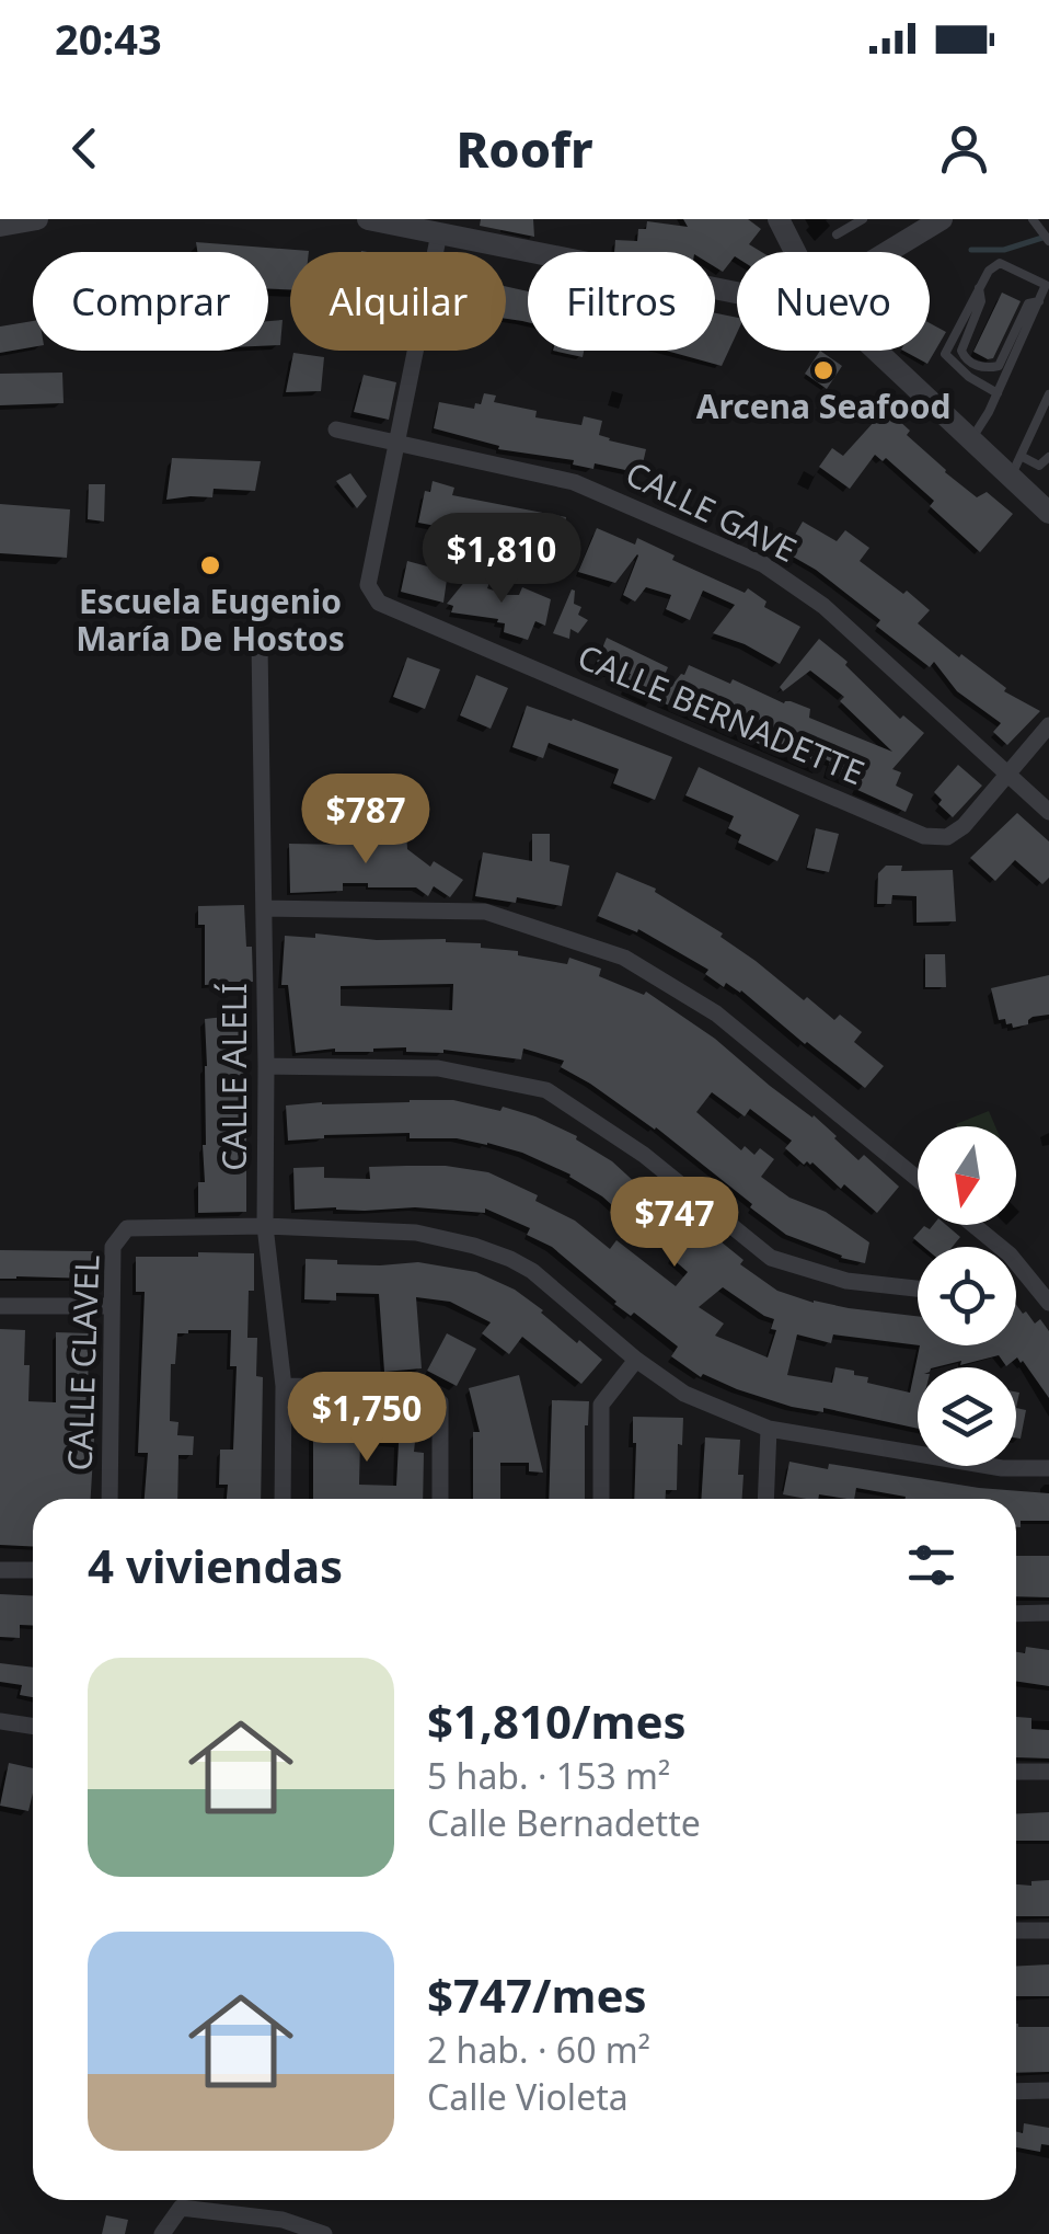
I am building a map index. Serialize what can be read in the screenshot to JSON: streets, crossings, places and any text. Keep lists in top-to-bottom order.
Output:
{
  "streets": {
    "street": [
      "CALLE GAVE",
      "CALLE BERNADETTE",
      "CALLE ALELÍ",
      "CALLE CLAVEL"
    ]
  },
  "crossings": [
    ["CALLE GAVE", "CALLE BERNADETTE"],
    ["CALLE ALELÍ", "CALLE CLAVEL"]
  ],
  "places": ["Arcena Seafood", "Escuela Eugenio María De Hostos"],
  "north": "bottom",
  "page": {
    "status": "20:43",
    "header": "Roofr",
    "chip": [
      "Comprar",
      "Alquilar",
      "Filtros",
      "Nuevo"
    ],
    "price": [
      "$1,810",
      "$787",
      "$747",
      "$1,750"
    ],
    "heading": "4 viviendas",
    "list": [
      {
        "name": "$1,810/mes",
        "note": "5 hab. · 153 m² · Calle Bernadette"
      },
      {
        "name": "$747/mes",
        "note": "2 hab. · 60 m² · Calle Violeta"
      }
    ]
  }
}
